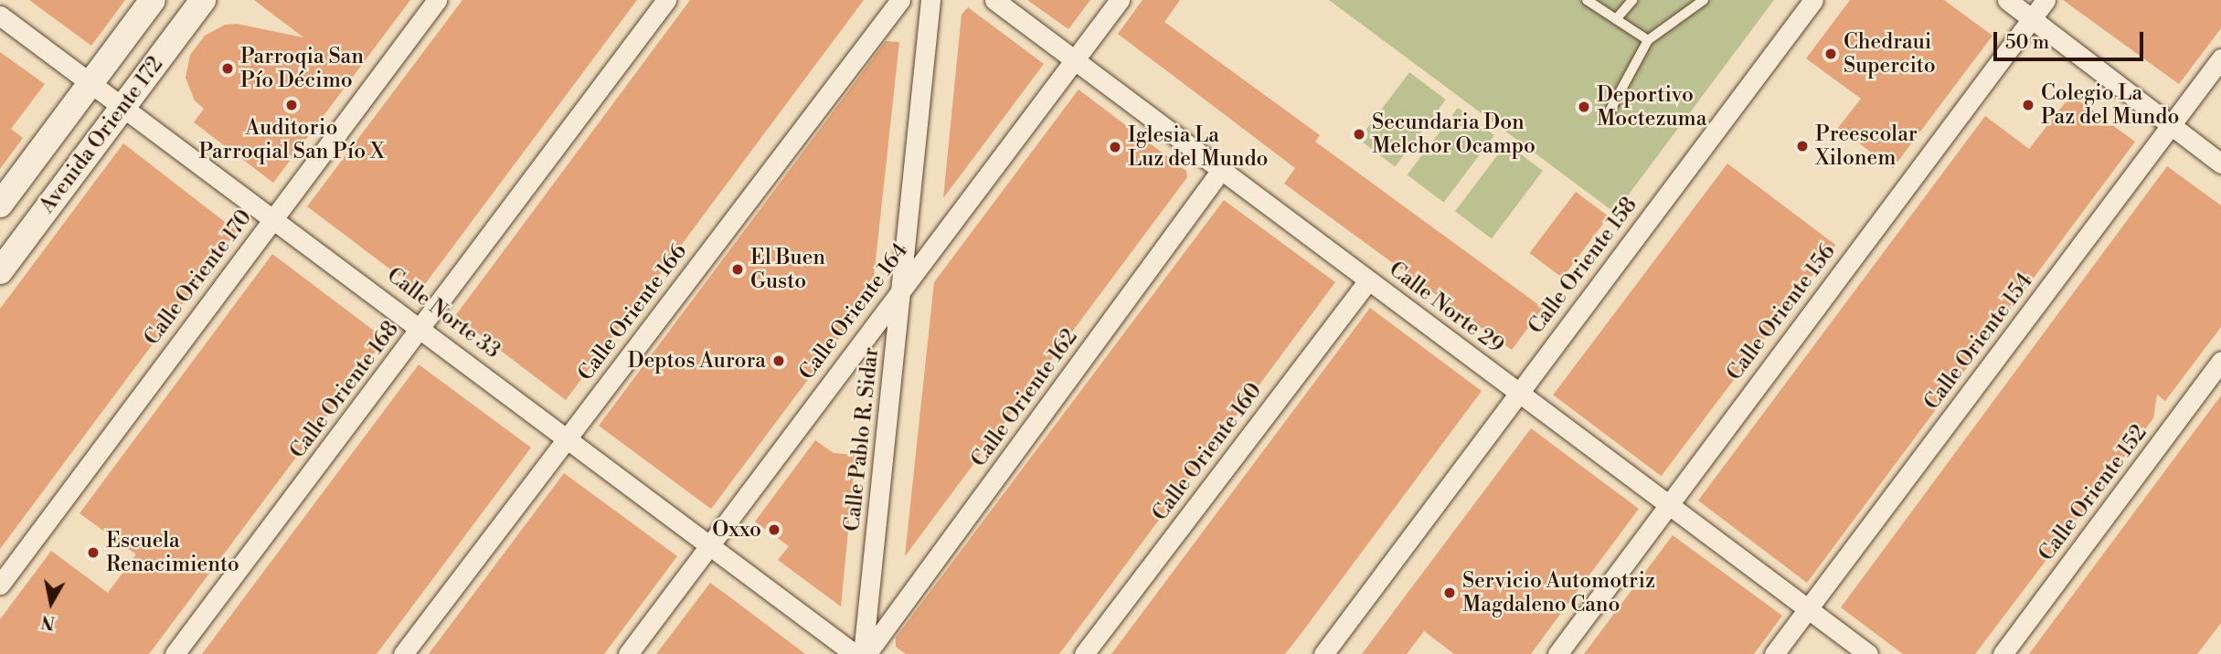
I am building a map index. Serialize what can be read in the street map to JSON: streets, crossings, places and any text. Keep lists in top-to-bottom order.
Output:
{
  "streets": {
    "street": [
      "Avenida Oriente 172",
      "Calle Oriente 158",
      "Calle Oriente 170",
      "Calle Norte 29",
      "Calle Oriente 164",
      "Calle Oriente 166",
      "Calle Oriente 156",
      "Calle Norte 33",
      "Calle Oriente 154",
      "Calle Oriente 168",
      "Calle Oriente 162",
      "Calle Pablo R. Sidar",
      "Calle Oriente 160",
      "Calle Oriente 152"
    ]
  },
  "crossings": [
    ["Avenida Oriente 172", "Calle Norte 33"],
    ["Calle Oriente 158", "Calle Norte 29"],
    ["Calle Oriente 170", "Calle Norte 33"],
    ["Calle Norte 29", "Calle Oriente 164"],
    ["Calle Norte 29", "Calle Oriente 156"],
    ["Calle Norte 29", "Calle Oriente 154"],
    ["Calle Norte 29", "Calle Oriente 162"],
    ["Calle Norte 29", "Calle Oriente 160"],
    ["Calle Oriente 164", "Calle Norte 33"],
    ["Calle Oriente 164", "Calle Pablo R. Sidar"],
    ["Calle Oriente 166", "Calle Norte 33"],
    ["Calle Norte 33", "Calle Oriente 168"],
    ["Calle Oriente 162", "Calle Pablo R. Sidar"]
  ],
  "places": [
    "Chedraui Supercito",
    "Parroqia San Pío Décimo",
    "Auditorio Parroqial San Pío X",
    "Colegio La Paz del Mundo",
    "Deportivo Moctezuma",
    "Secundaria Don Melchor Ocampo",
    "Preescolar Xilonem",
    "Iglesia La Luz del Mundo",
    "El Buen Gusto",
    "Deptos Aurora",
    "Oxxo",
    "Escuela Renacimiento",
    "Servicio Automotriz Magdaleno Cano"
  ],
  "scale_bar": "50 m",
  "north": "bottom"
}
